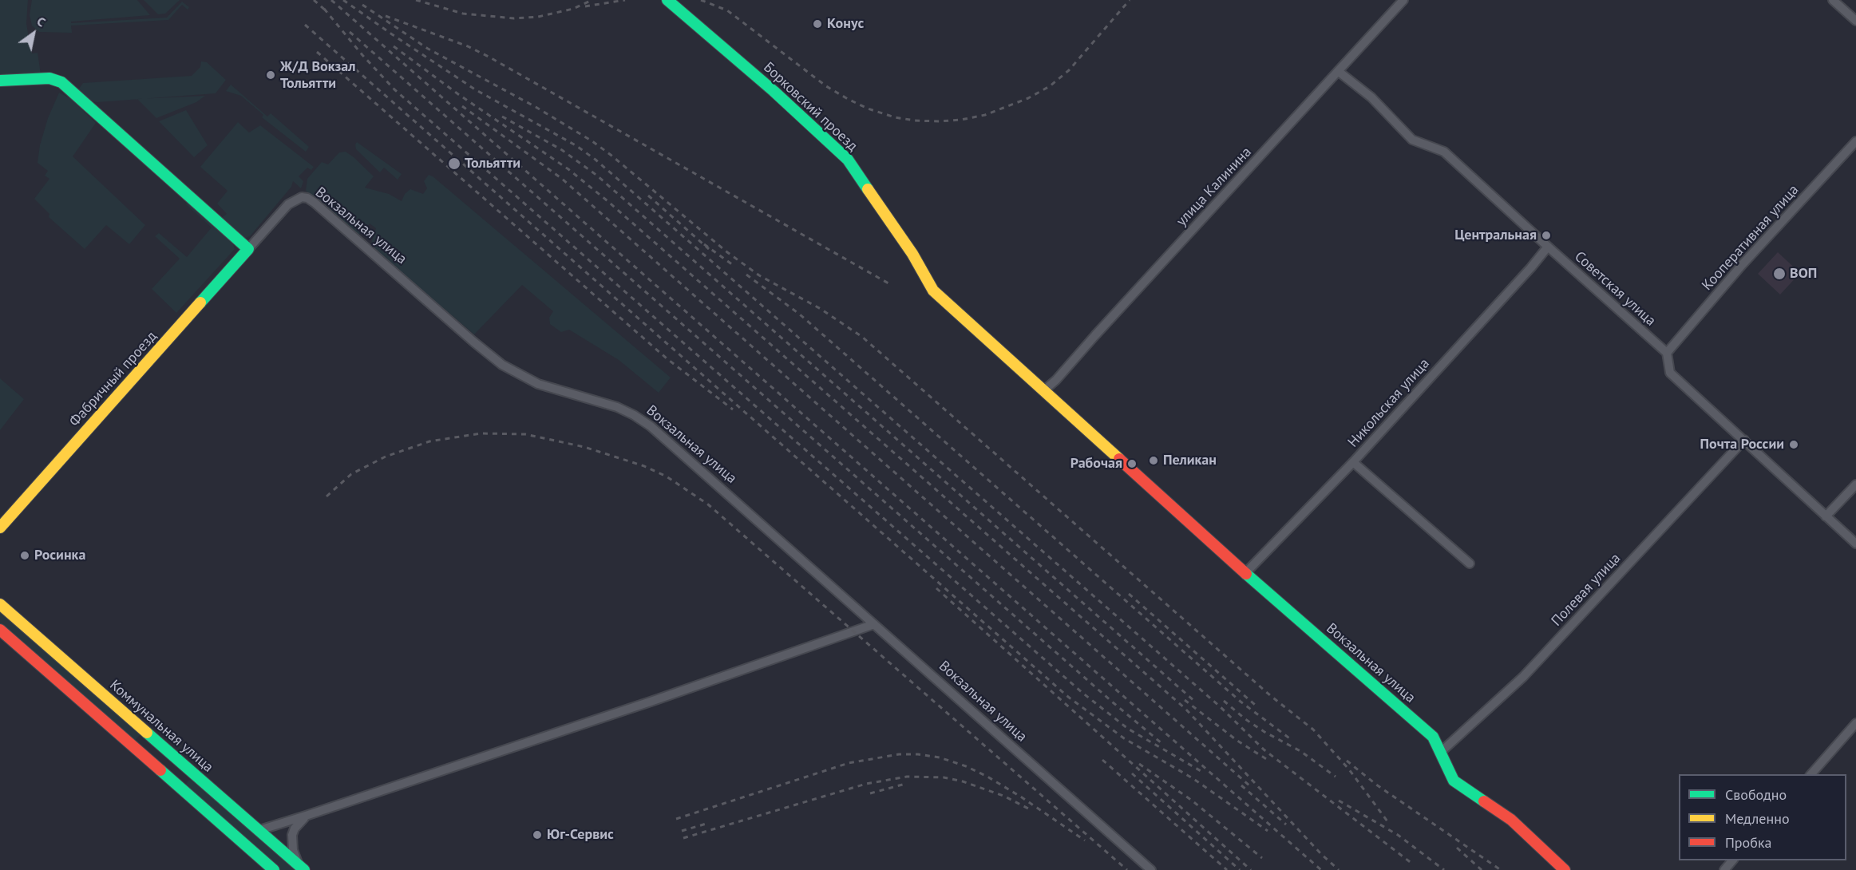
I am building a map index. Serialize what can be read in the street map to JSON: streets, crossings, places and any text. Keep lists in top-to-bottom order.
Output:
{
  "streets": {
    "street": [
      "Борковский проезд",
      "улица Калинина",
      "Вокзальная улица",
      "Кооперативная улица",
      "Советская улица",
      "Фабричный проезд",
      "Никольская улица",
      "Полевая улица",
      "Коммунальная улица"
    ]
  },
  "crossings": [
    ["Борковский проезд", "Вокзальная улица"],
    ["улица Калинина", "Вокзальная улица"],
    ["улица Калинина", "Советская улица"],
    ["Вокзальная улица", "Фабричный проезд"],
    ["Вокзальная улица", "Никольская улица"],
    ["Вокзальная улица", "Полевая улица"],
    ["Кооперативная улица", "Советская улица"],
    ["Советская улица", "Никольская улица"]
  ],
  "places": [
    "Конус",
    "Ж/Д Вокзал Тольятти",
    "Тольятти",
    "Центральная",
    "ВОП",
    "Почта России",
    "Пеликан",
    "Рабочая",
    "Росинка",
    "Юг-Сервис"
  ],
  "legend": ["Свободно", "Медленно", "Пробка"],
  "north": "top right"
}
